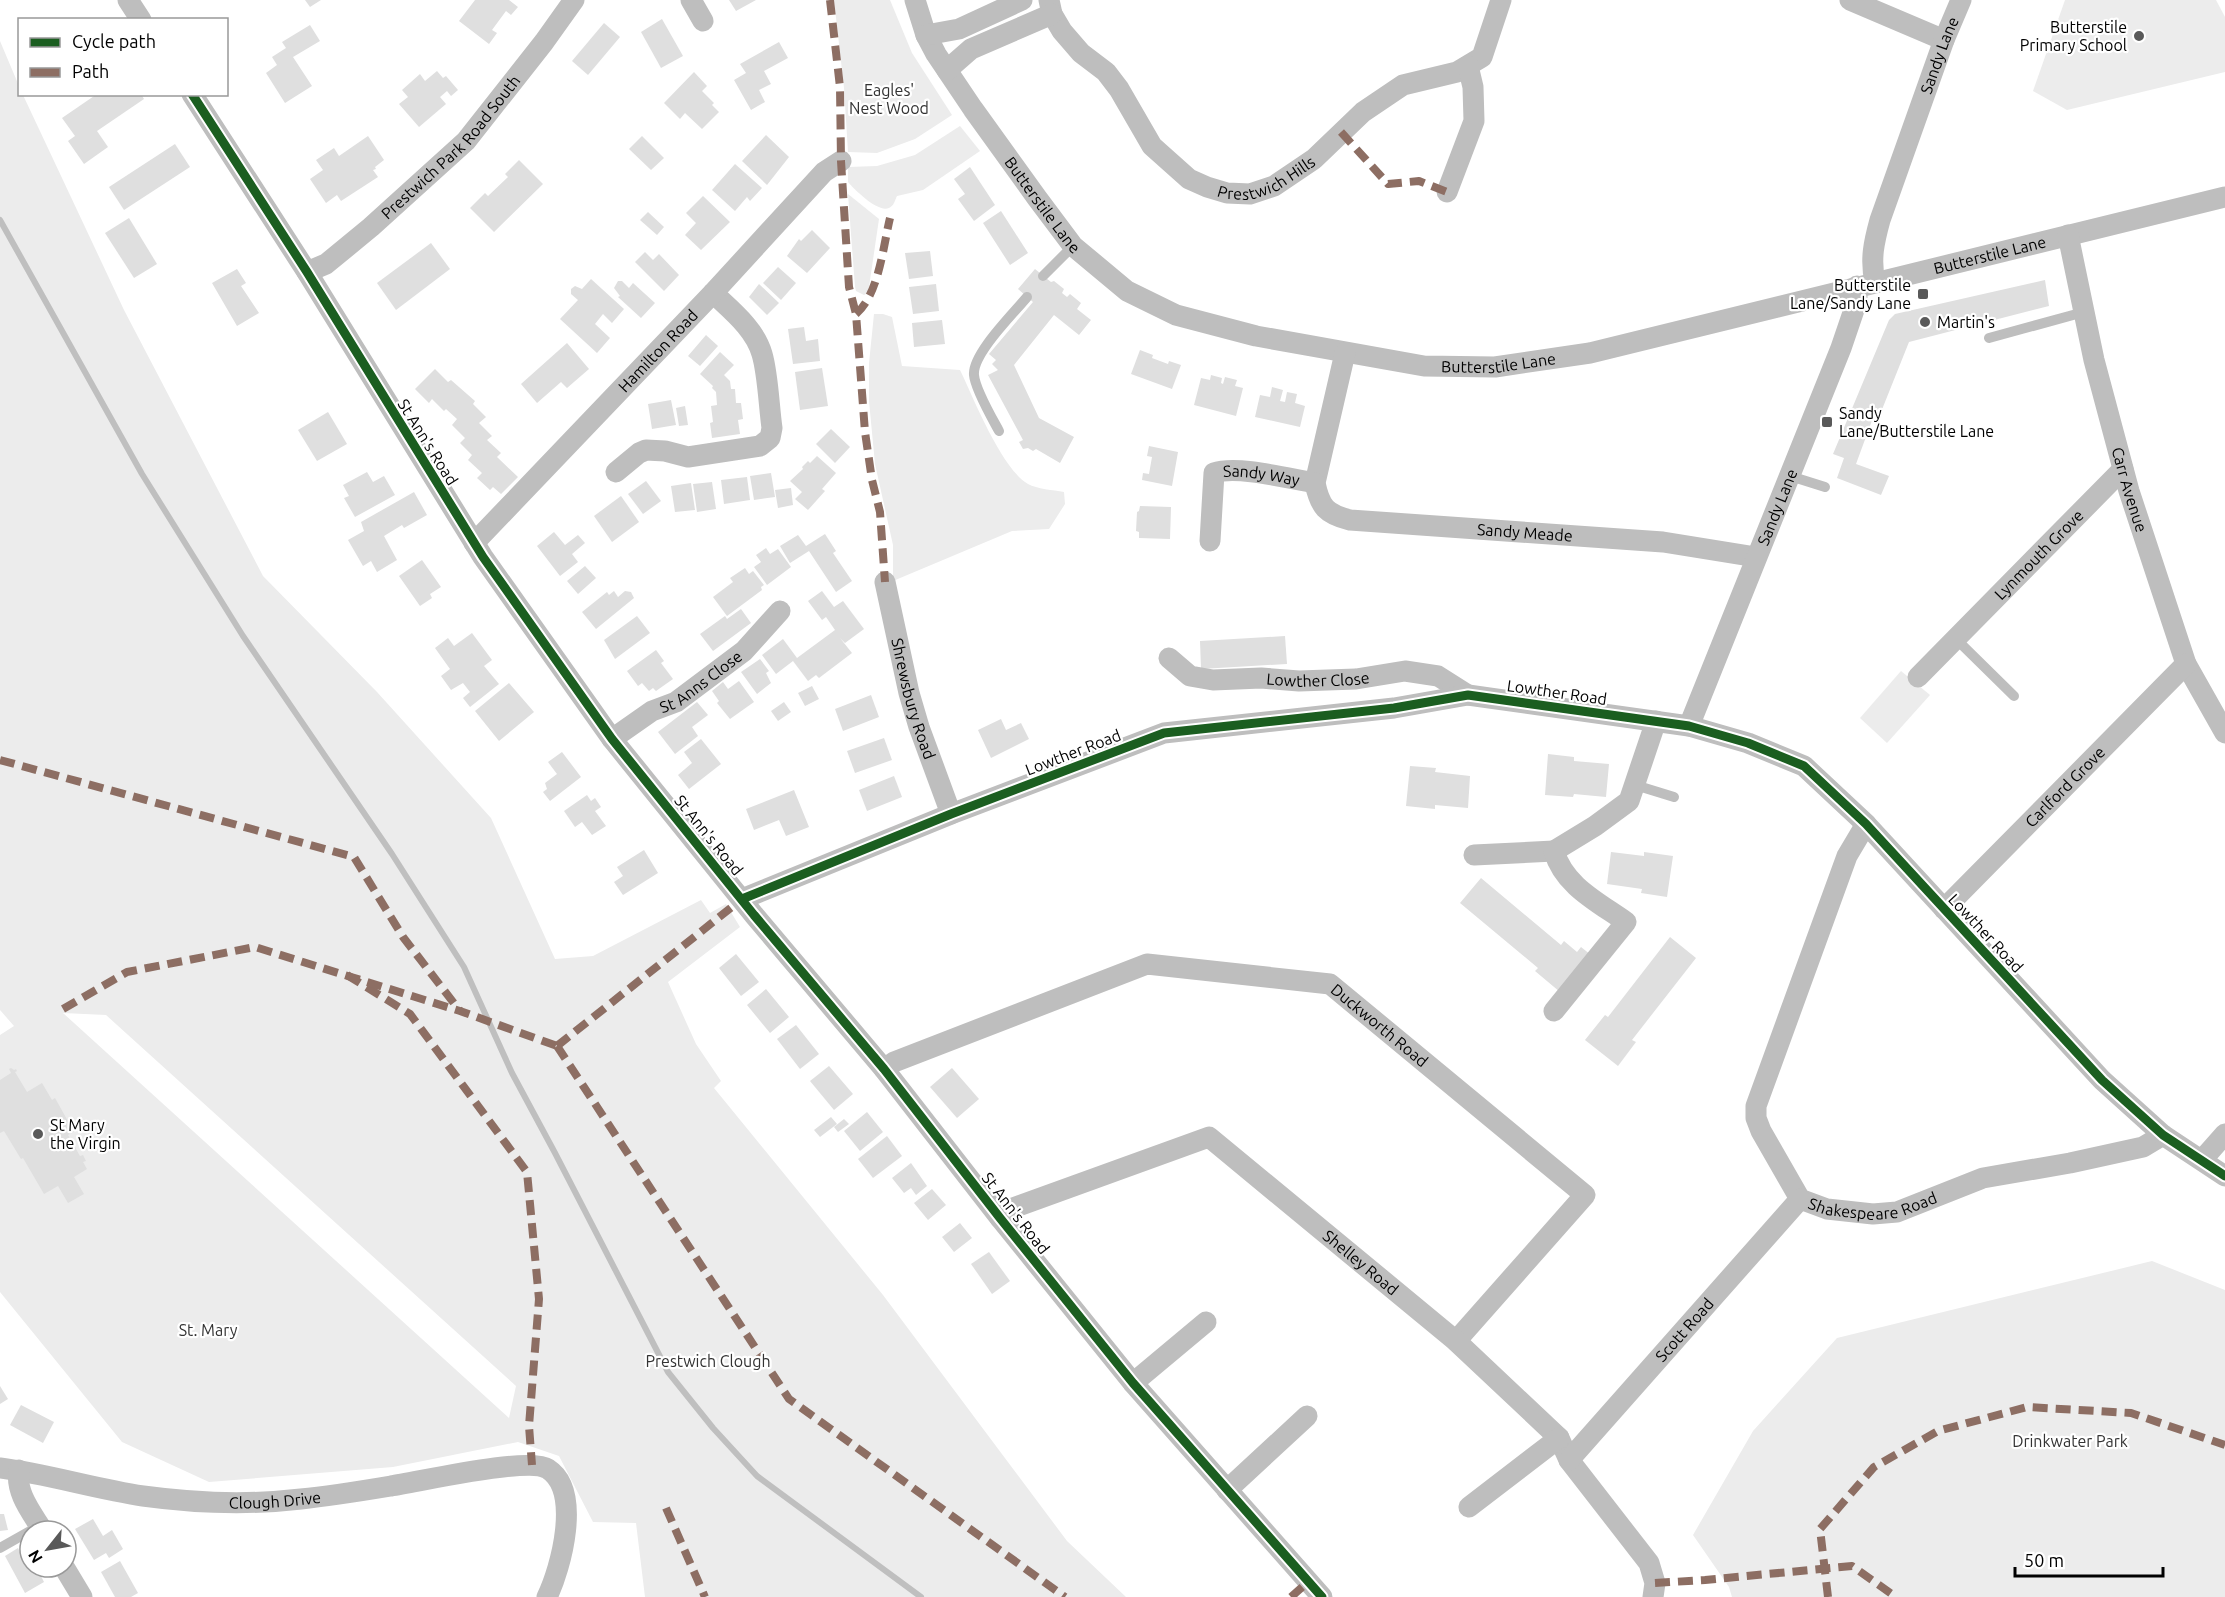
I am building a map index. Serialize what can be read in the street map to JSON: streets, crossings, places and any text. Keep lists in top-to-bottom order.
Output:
{
  "streets": {
    "street": [
      "Sandy Lane",
      "Prestwich Park Road South",
      "Prestwich Hills",
      "Butterstile Lane",
      "Hamilton Road",
      "St Ann's Road",
      "Sandy Way",
      "Carr Avenue",
      "Sandy Meade",
      "Lynmouth Grove",
      "Lowther Close",
      "St Anns Close",
      "Lowther Road",
      "Shrewsbury Road",
      "Carlford Grove",
      "Duckworth Road",
      "Shakespeare Road",
      "Shelley Road",
      "Scott Road",
      "Clough Drive"
    ]
  },
  "crossings": [
    ["Sandy Lane", "Butterstile Lane"],
    ["Sandy Lane", "Sandy Meade"],
    ["Sandy Lane", "Lowther Road"],
    ["Prestwich Park Road South", "St Ann's Road"],
    ["Butterstile Lane", "Sandy Way"],
    ["Butterstile Lane", "Carr Avenue"],
    ["Hamilton Road", "St Ann's Road"],
    ["St Ann's Road", "St Anns Close"],
    ["St Ann's Road", "Lowther Road"],
    ["St Ann's Road", "Duckworth Road"],
    ["St Ann's Road", "Shelley Road"],
    ["Sandy Way", "Sandy Meade"],
    ["Carr Avenue", "Lynmouth Grove"],
    ["Carr Avenue", "Carlford Grove"],
    ["Lowther Close", "Lowther Road"],
    ["Lowther Road", "Shrewsbury Road"],
    ["Lowther Road", "Carlford Grove"],
    ["Lowther Road", "Shakespeare Road"],
    ["Duckworth Road", "Shelley Road"],
    ["Shakespeare Road", "Scott Road"],
    ["Shelley Road", "Scott Road"]
  ],
  "parks": [
    "Eagles' Nest Wood",
    "St. Mary",
    "Prestwich Clough",
    "Drinkwater Park"
  ],
  "places": {
    "other": ["Butterstile Primary School", "Martin's", "St Mary the Virgin"],
    "transit": ["Butterstile Lane/Sandy Lane", "Sandy Lane/Butterstile Lane"]
  },
  "legend": ["Cycle path", "Path"],
  "scale_bar": "50 m",
  "north": "bottom left"
}
